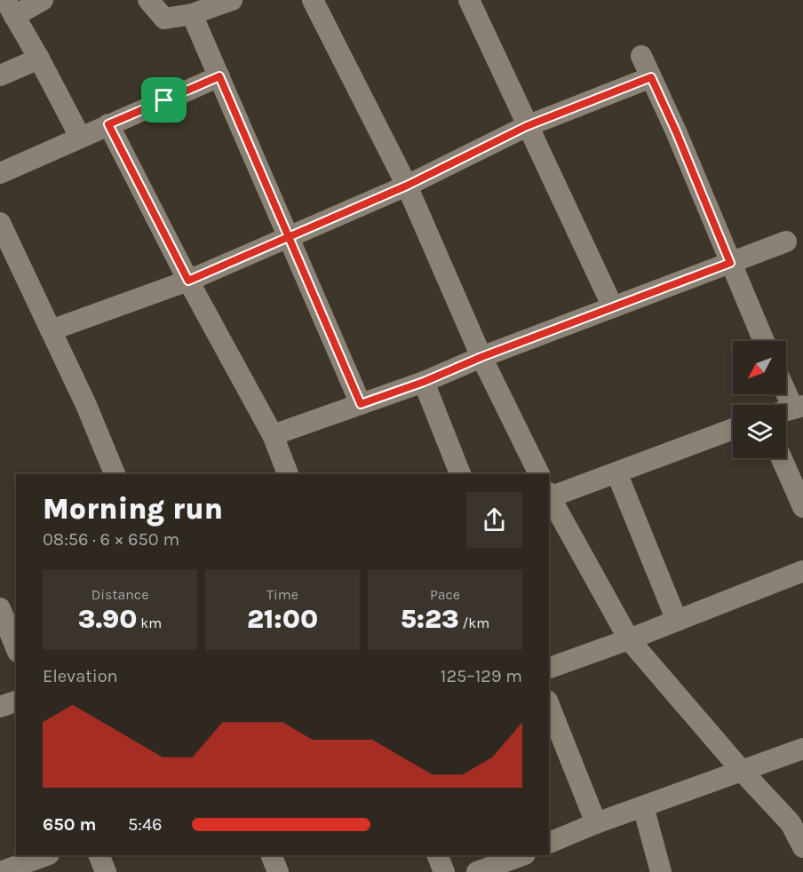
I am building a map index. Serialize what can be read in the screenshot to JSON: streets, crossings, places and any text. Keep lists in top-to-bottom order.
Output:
{
  "north": "bottom left",
  "page": {
    "heading": ["Morning run", "08:56 · 6 × 650 m"],
    "stats": [
      ["Distance", "3.90 km"],
      ["Time", "21:00"],
      ["Pace", "5:23 /km"]
    ],
    "chart": ["Elevation", "125–129 m"],
    "list": [
      {
        "name": "650 m",
        "note": "5:46"
      }
    ]
  }
}
